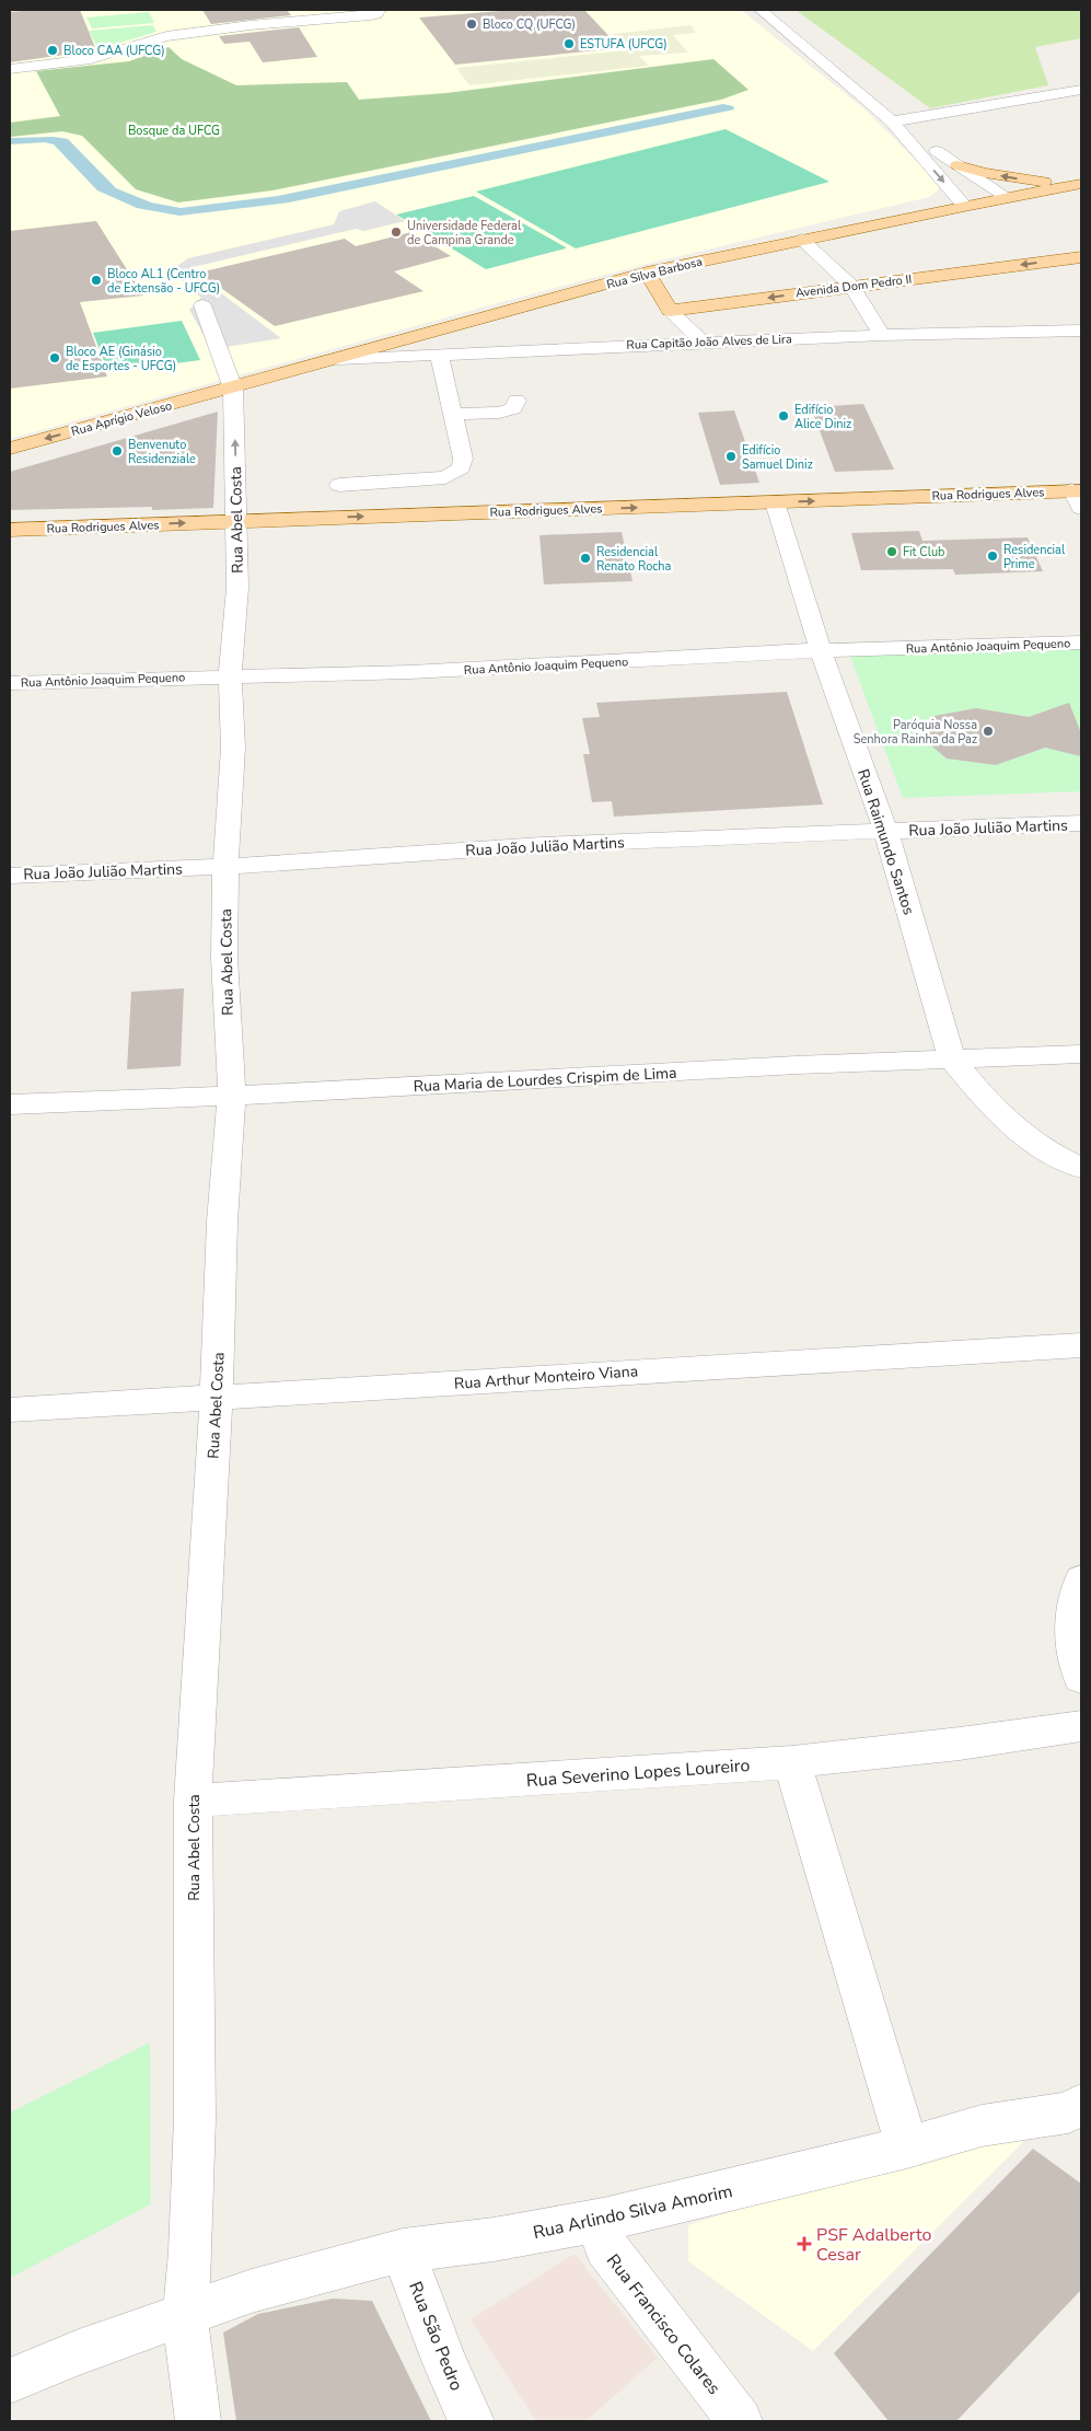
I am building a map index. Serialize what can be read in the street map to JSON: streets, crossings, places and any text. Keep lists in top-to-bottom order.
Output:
{
  "streets": {
    "main road": [
      "Rua Silva Barbosa",
      "Avenida Dom Pedro II",
      "Rua Aprígio Veloso",
      "Rua Rodrigues Alves"
    ],
    "street": [
      "Rua Capitão João Alves de Lira",
      "Rua Abel Costa",
      "Rua Antônio Joaquim Pequeno",
      "Rua João Julião Martins",
      "Rua Raimundo Santos",
      "Rua Maria de Lourdes Crispim de Lima",
      "Rua Arthur Monteiro Viana",
      "Rua Severino Lopes Loureiro",
      "Rua Arlindo Silva Amorim",
      "Rua Francisco Colares",
      "Rua São Pedro"
    ]
  },
  "crossings": [
    ["Rua Silva Barbosa", "Rua Capitão João Alves de Lira"],
    ["Rua Silva Barbosa", "Rua Aprígio Veloso"],
    ["Rua Silva Barbosa", "Rua Abel Costa"],
    ["Rua Aprígio Veloso", "Rua Abel Costa"],
    ["Rua Rodrigues Alves", "Rua Abel Costa"],
    ["Rua Rodrigues Alves", "Rua Raimundo Santos"],
    ["Rua Abel Costa", "Rua Antônio Joaquim Pequeno"],
    ["Rua Abel Costa", "Rua João Julião Martins"],
    ["Rua Abel Costa", "Rua Maria de Lourdes Crispim de Lima"],
    ["Rua Abel Costa", "Rua Arthur Monteiro Viana"],
    ["Rua Abel Costa", "Rua Severino Lopes Loureiro"],
    ["Rua Abel Costa", "Rua Arlindo Silva Amorim"],
    ["Rua Antônio Joaquim Pequeno", "Rua Raimundo Santos"],
    ["Rua João Julião Martins", "Rua Raimundo Santos"],
    ["Rua Raimundo Santos", "Rua Maria de Lourdes Crispim de Lima"],
    ["Rua Arlindo Silva Amorim", "Rua Francisco Colares"],
    ["Rua Arlindo Silva Amorim", "Rua São Pedro"]
  ],
  "one_way": ["Avenida Dom Pedro II", "Rua Aprígio Veloso", "Rua Rodrigues Alves"],
  "parks": ["Bosque da UFCG"],
  "places": {
    "other": [
      "Bloco CQ (UFCG)",
      "ESTUFA (UFCG)",
      "Bloco CAA (UFCG)",
      "Universidade Federal de Campina Grande",
      "Bloco AL1 (Centro de Extensão - UFCG)",
      "Bloco AE (Ginásio de Esportes - UFCG)",
      "Edifício Alice Diniz",
      "Benvenuto Residenziale",
      "Edifício Samuel Diniz",
      "Fit Club",
      "Residencial Prime",
      "Residencial Renato Rocha",
      "Paróquia Nossa Senhora Rainha da Paz"
    ],
    "health": ["PSF Adalberto Cesar"]
  }
}
